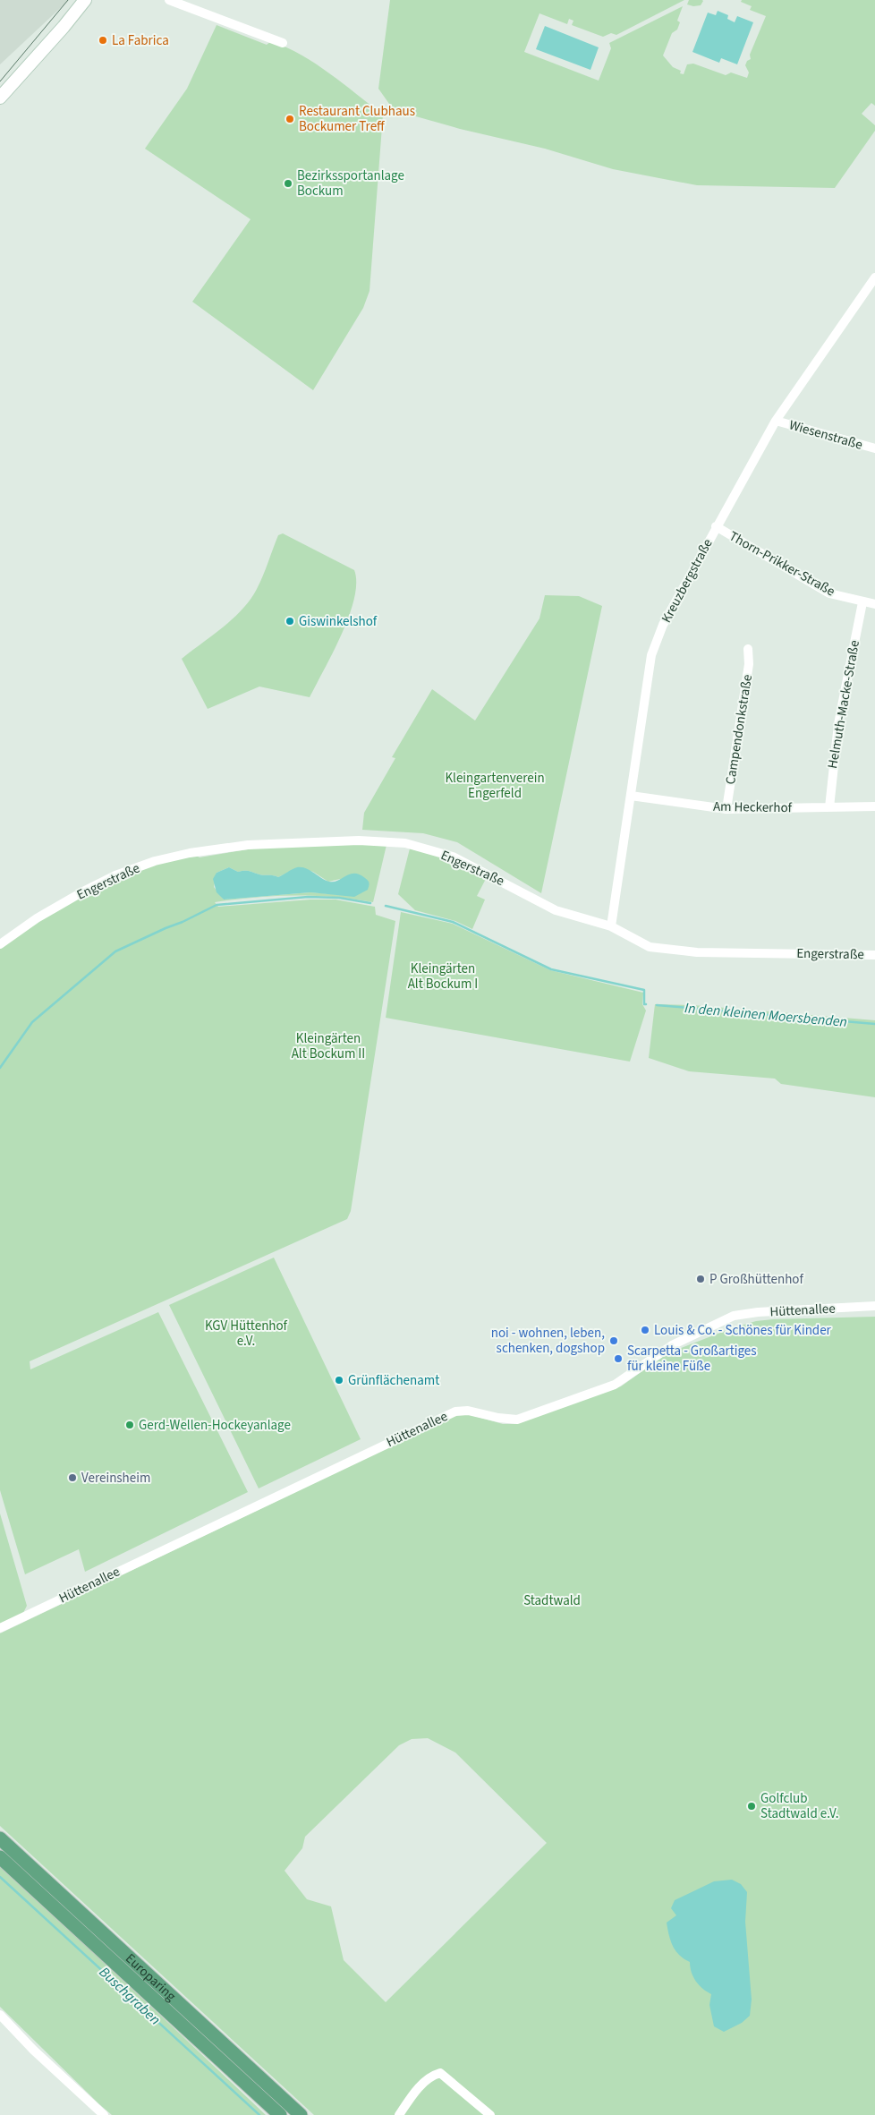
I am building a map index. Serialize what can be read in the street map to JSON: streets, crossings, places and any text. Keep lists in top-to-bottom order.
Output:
{
  "streets": {
    "main road": ["Europaring"],
    "street": [
      "Wiesenstraße",
      "Thorn-Prikker-Straße",
      "Kreuzbergstraße",
      "Helmuth-Macke-Straße",
      "Campendonkstraße",
      "Am Heckerhof",
      "Engerstraße",
      "Hüttenallee"
    ]
  },
  "crossings": [
    ["Wiesenstraße", "Kreuzbergstraße"],
    ["Thorn-Prikker-Straße", "Kreuzbergstraße"],
    ["Thorn-Prikker-Straße", "Helmuth-Macke-Straße"],
    ["Kreuzbergstraße", "Am Heckerhof"],
    ["Kreuzbergstraße", "Engerstraße"],
    ["Helmuth-Macke-Straße", "Am Heckerhof"],
    ["Campendonkstraße", "Am Heckerhof"]
  ],
  "water": ["In den kleinen Moersbenden", "Buschgraben"],
  "parks": [
    "Kleingartenverein Engerfeld",
    "Kleingärten Alt Bockum I",
    "Kleingärten Alt Bockum II",
    "KGV Hüttenhof e.V.",
    "Stadtwald"
  ],
  "places": [
    "La Fabrica",
    "Restaurant Clubhaus Bockumer Treff",
    "Bezirkssportanlage Bockum",
    "Giswinkelshof",
    "P Großhüttenhof",
    "Louis & Co. - Schönes für Kinder",
    "noi - wohnen, leben, schenken, dogshop",
    "Scarpetta - Großartiges für kleine Füße",
    "Grünflächenamt",
    "Gerd-Wellen-Hockeyanlage",
    "Vereinsheim",
    "Golfclub Stadtwald e.V."
  ]
}
